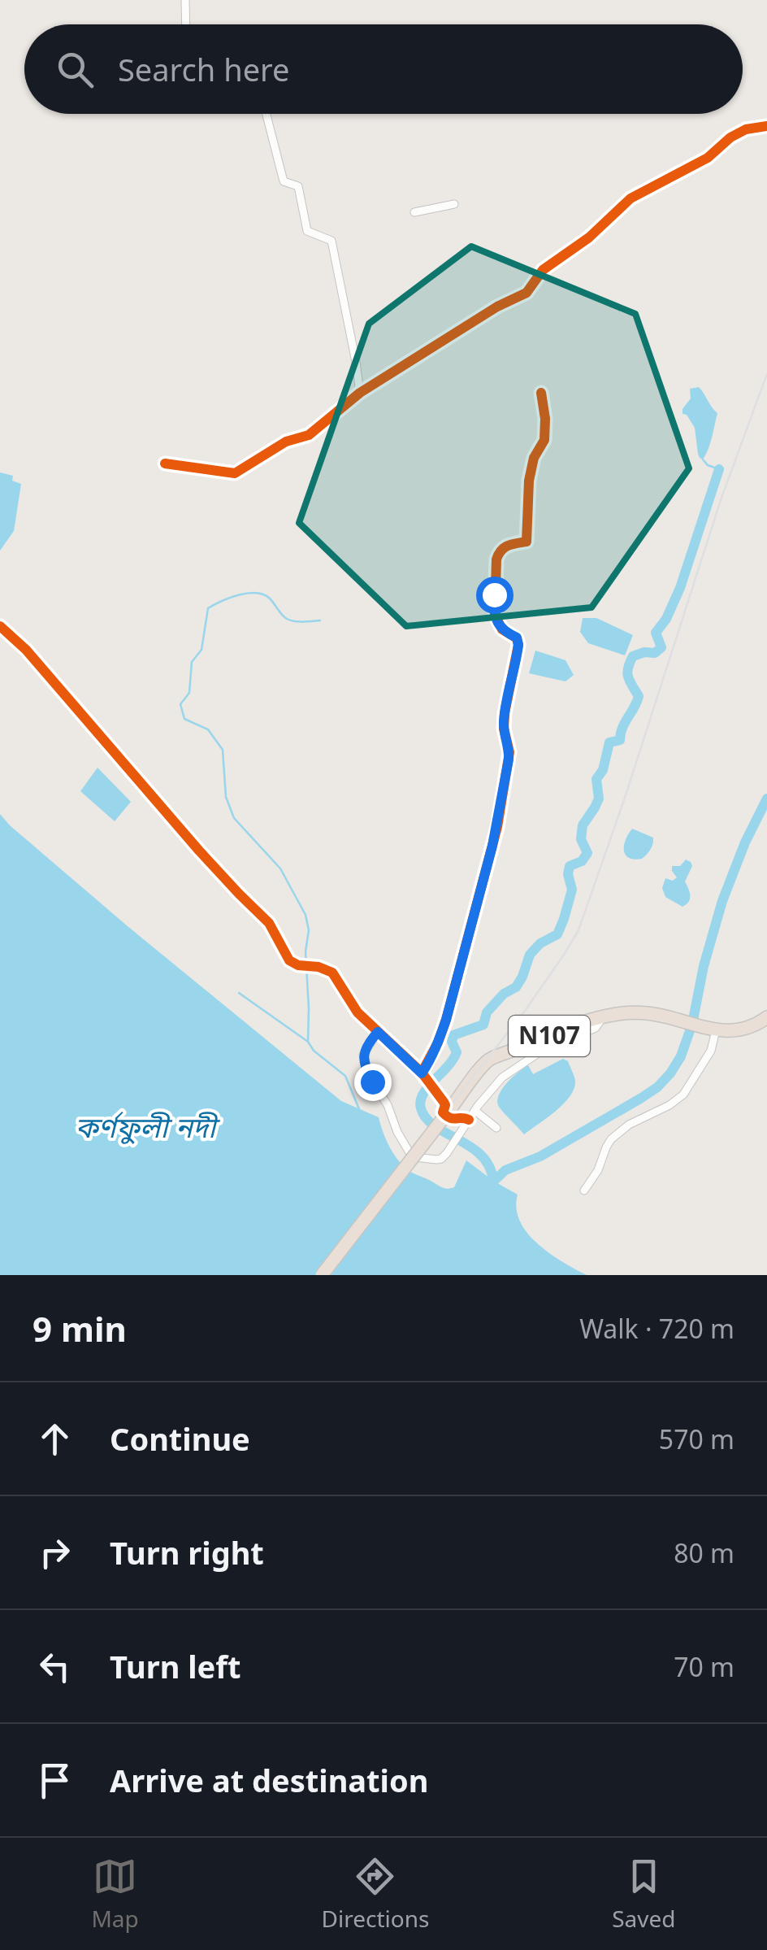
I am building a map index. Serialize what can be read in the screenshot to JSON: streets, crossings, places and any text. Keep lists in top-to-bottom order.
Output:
{
  "streets": {
    "highway": ["N107"]
  },
  "water": ["কর্ণফুলী নদী"],
  "page": {
    "search": "Search here",
    "heading": ["9 min", "Walk · 720 m"],
    "list": [
      ["Continue", "570 m"],
      ["Turn right", "80 m"],
      ["Turn left", "70 m"],
      "Arrive at destination"
    ],
    "nav": ["Map", "Directions", "Saved"]
  }
}
